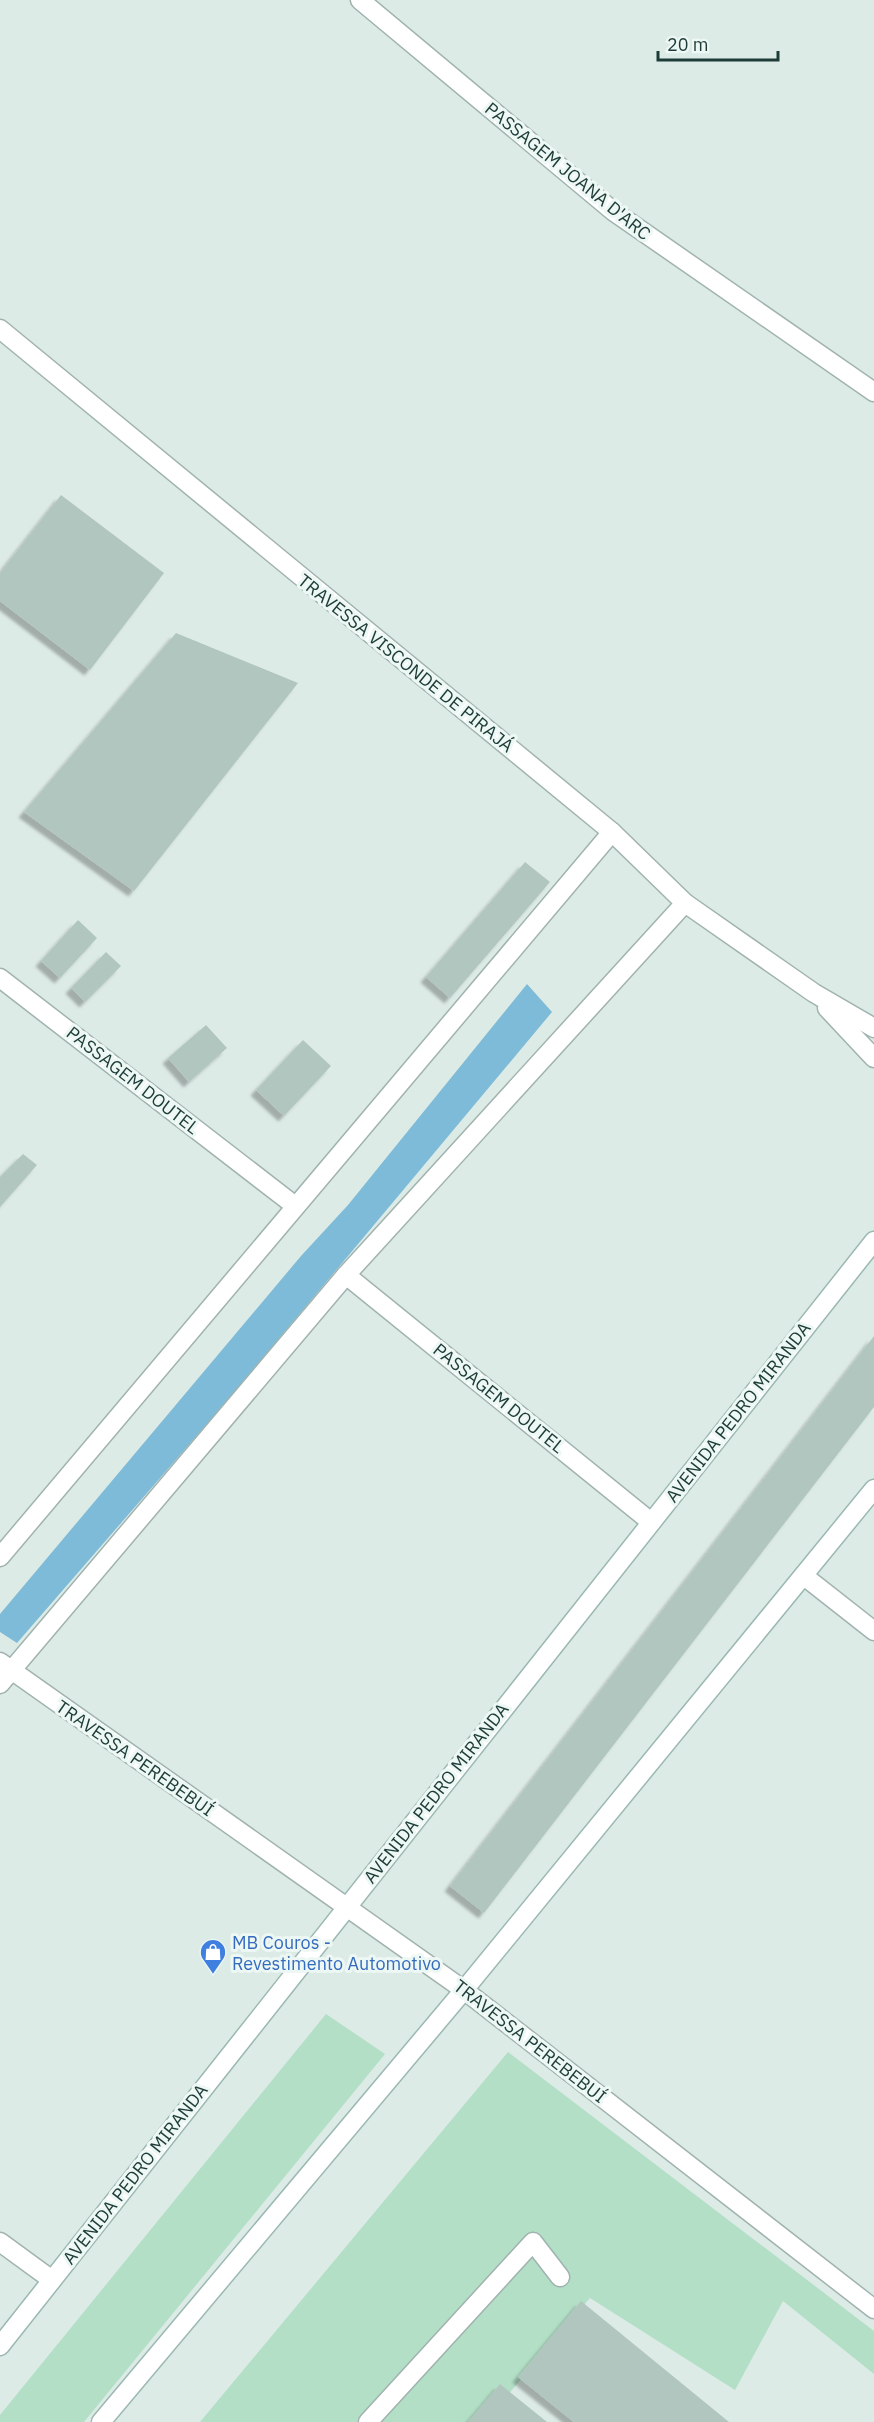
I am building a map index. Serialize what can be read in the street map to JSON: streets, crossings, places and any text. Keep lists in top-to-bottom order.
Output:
{
  "streets": {
    "street": [
      "PASSAGEM JOANA D'ARC",
      "TRAVESSA VISCONDE DE PIRAJÁ",
      "PASSAGEM DOUTEL",
      "AVENIDA PEDRO MIRANDA",
      "TRAVESSA PEREBEBUÍ"
    ]
  },
  "crossings": [
    ["PASSAGEM DOUTEL", "AVENIDA PEDRO MIRANDA"],
    ["AVENIDA PEDRO MIRANDA", "TRAVESSA PEREBEBUÍ"]
  ],
  "places": {
    "shop": ["MB Couros - Revestimento Automotivo"]
  },
  "scale_bar": "20 m"
}
